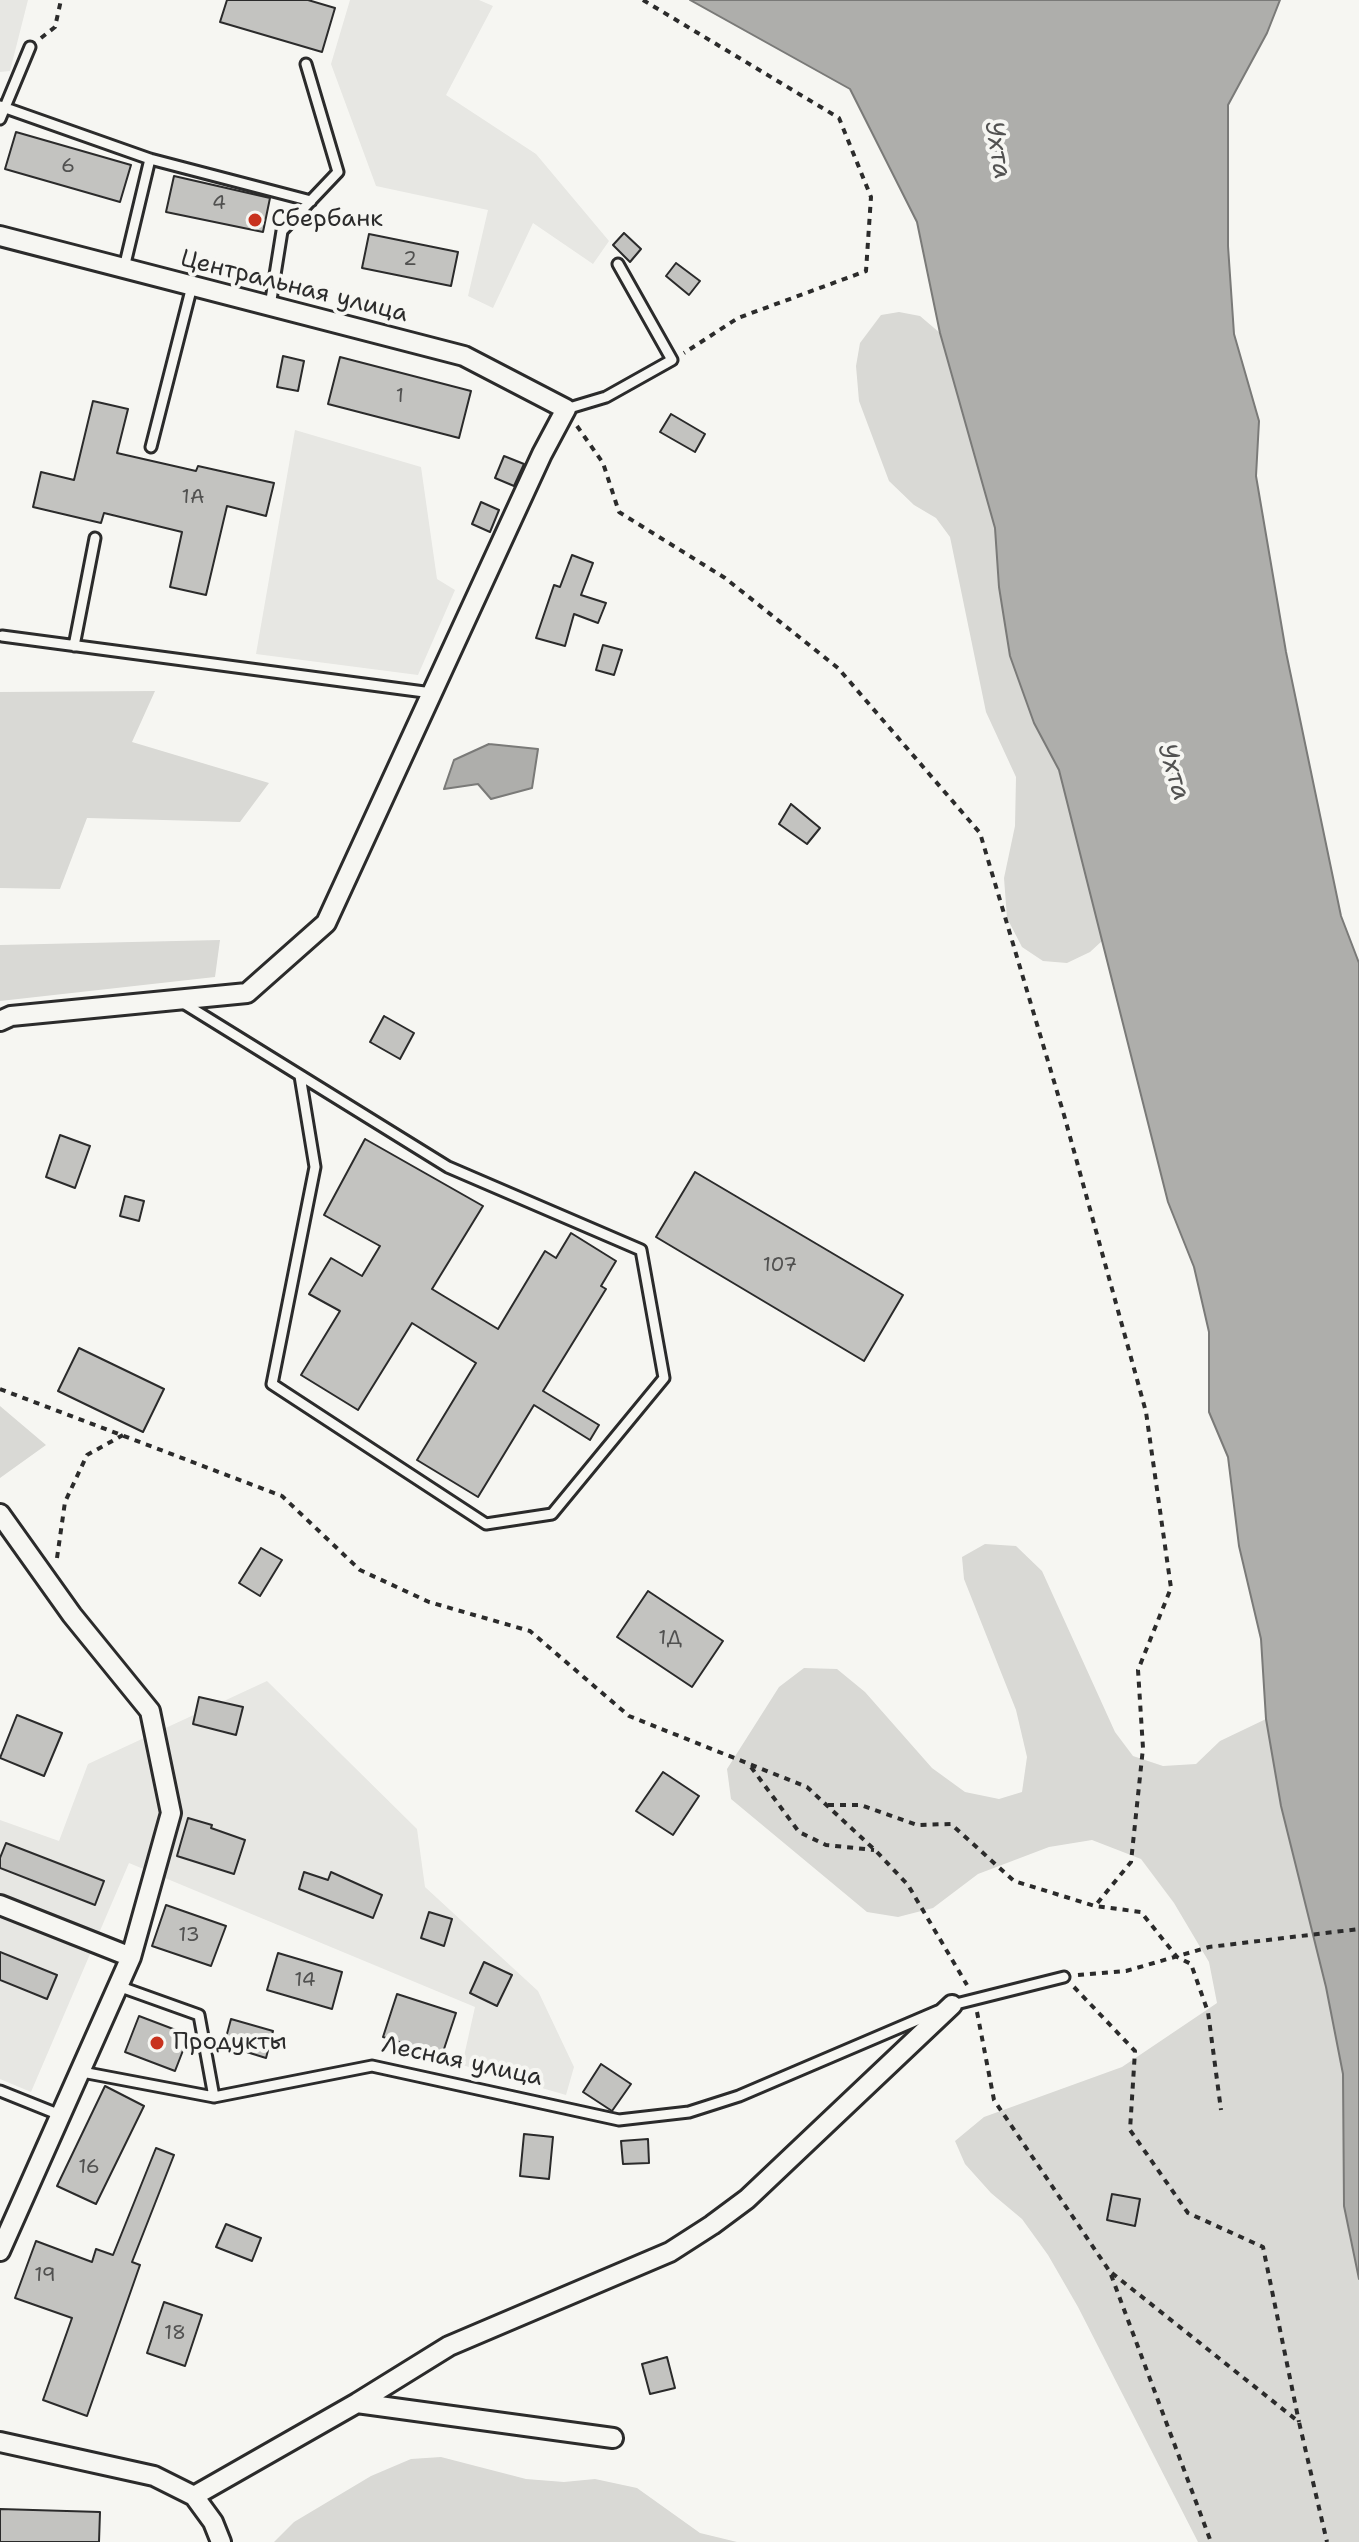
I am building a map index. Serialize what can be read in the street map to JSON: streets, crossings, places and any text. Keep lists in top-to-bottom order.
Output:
{
  "streets": {
    "street": ["Центральная улица"],
    "lane": ["Лесная улица"]
  },
  "water": ["Ухта"],
  "places": ["Сбербанк", "Продукты"],
  "house_numbers": [
    "6",
    "4",
    "2",
    "1",
    "1А",
    "107",
    "1Д",
    "13",
    "14",
    "16",
    "19",
    "18"
  ]
}
